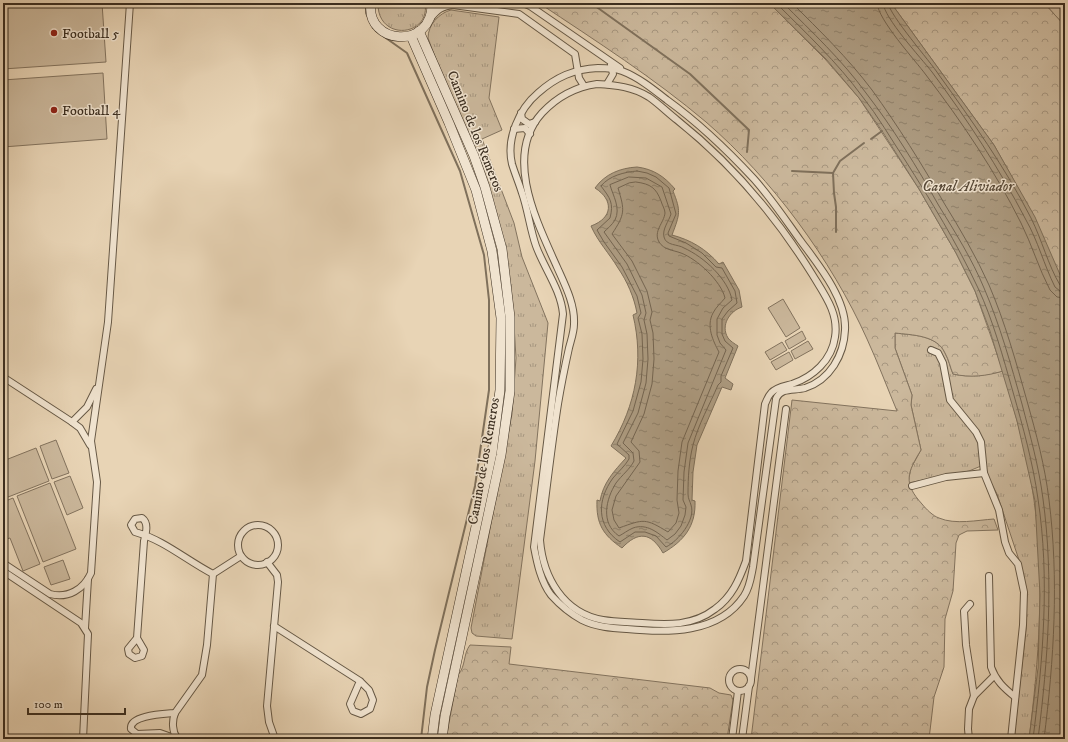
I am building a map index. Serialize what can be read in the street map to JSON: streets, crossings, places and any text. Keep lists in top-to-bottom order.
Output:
{
  "streets": {
    "main road": ["Camino de los Remeros"]
  },
  "water": ["Canal Aliviador"],
  "places": ["Football 5", "Football 4"],
  "scale_bar": "100 m"
}
